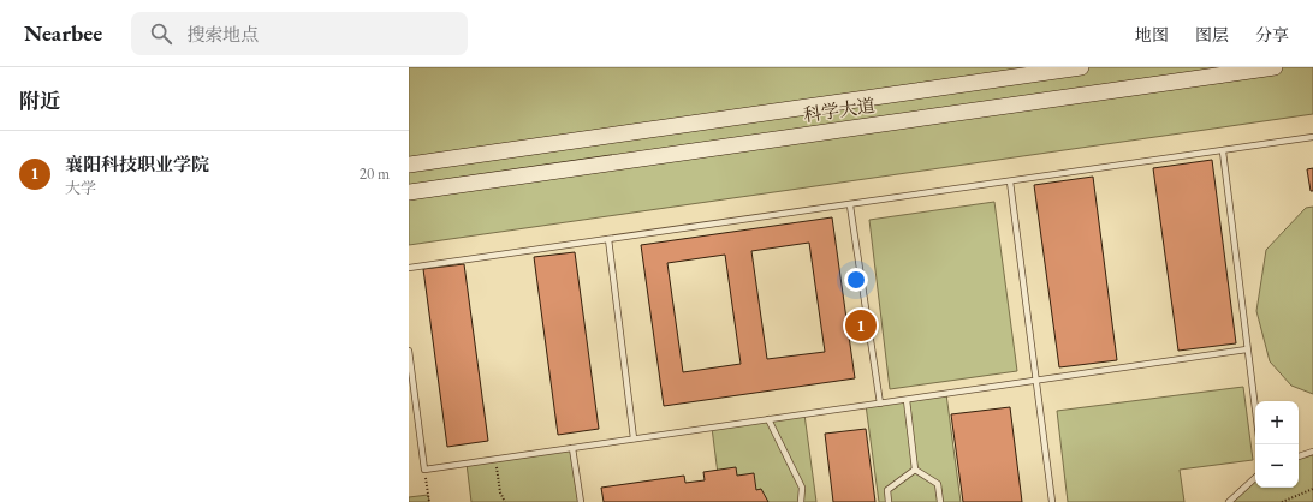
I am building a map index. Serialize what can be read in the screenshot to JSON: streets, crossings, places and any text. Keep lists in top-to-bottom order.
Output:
{
  "streets": {
    "main road": ["科学大道"]
  },
  "page": {
    "header": "Nearbee",
    "search": "搜索地点",
    "nav": ["地图", "图层", "分享"],
    "heading": "附近",
    "list": [
      {
        "mark": "1",
        "name": "襄阳科技职业学院",
        "note": "大学",
        "value": "20 m"
      }
    ],
    "pins": "1",
    "map_buttons": ["+", "−"]
  }
}
